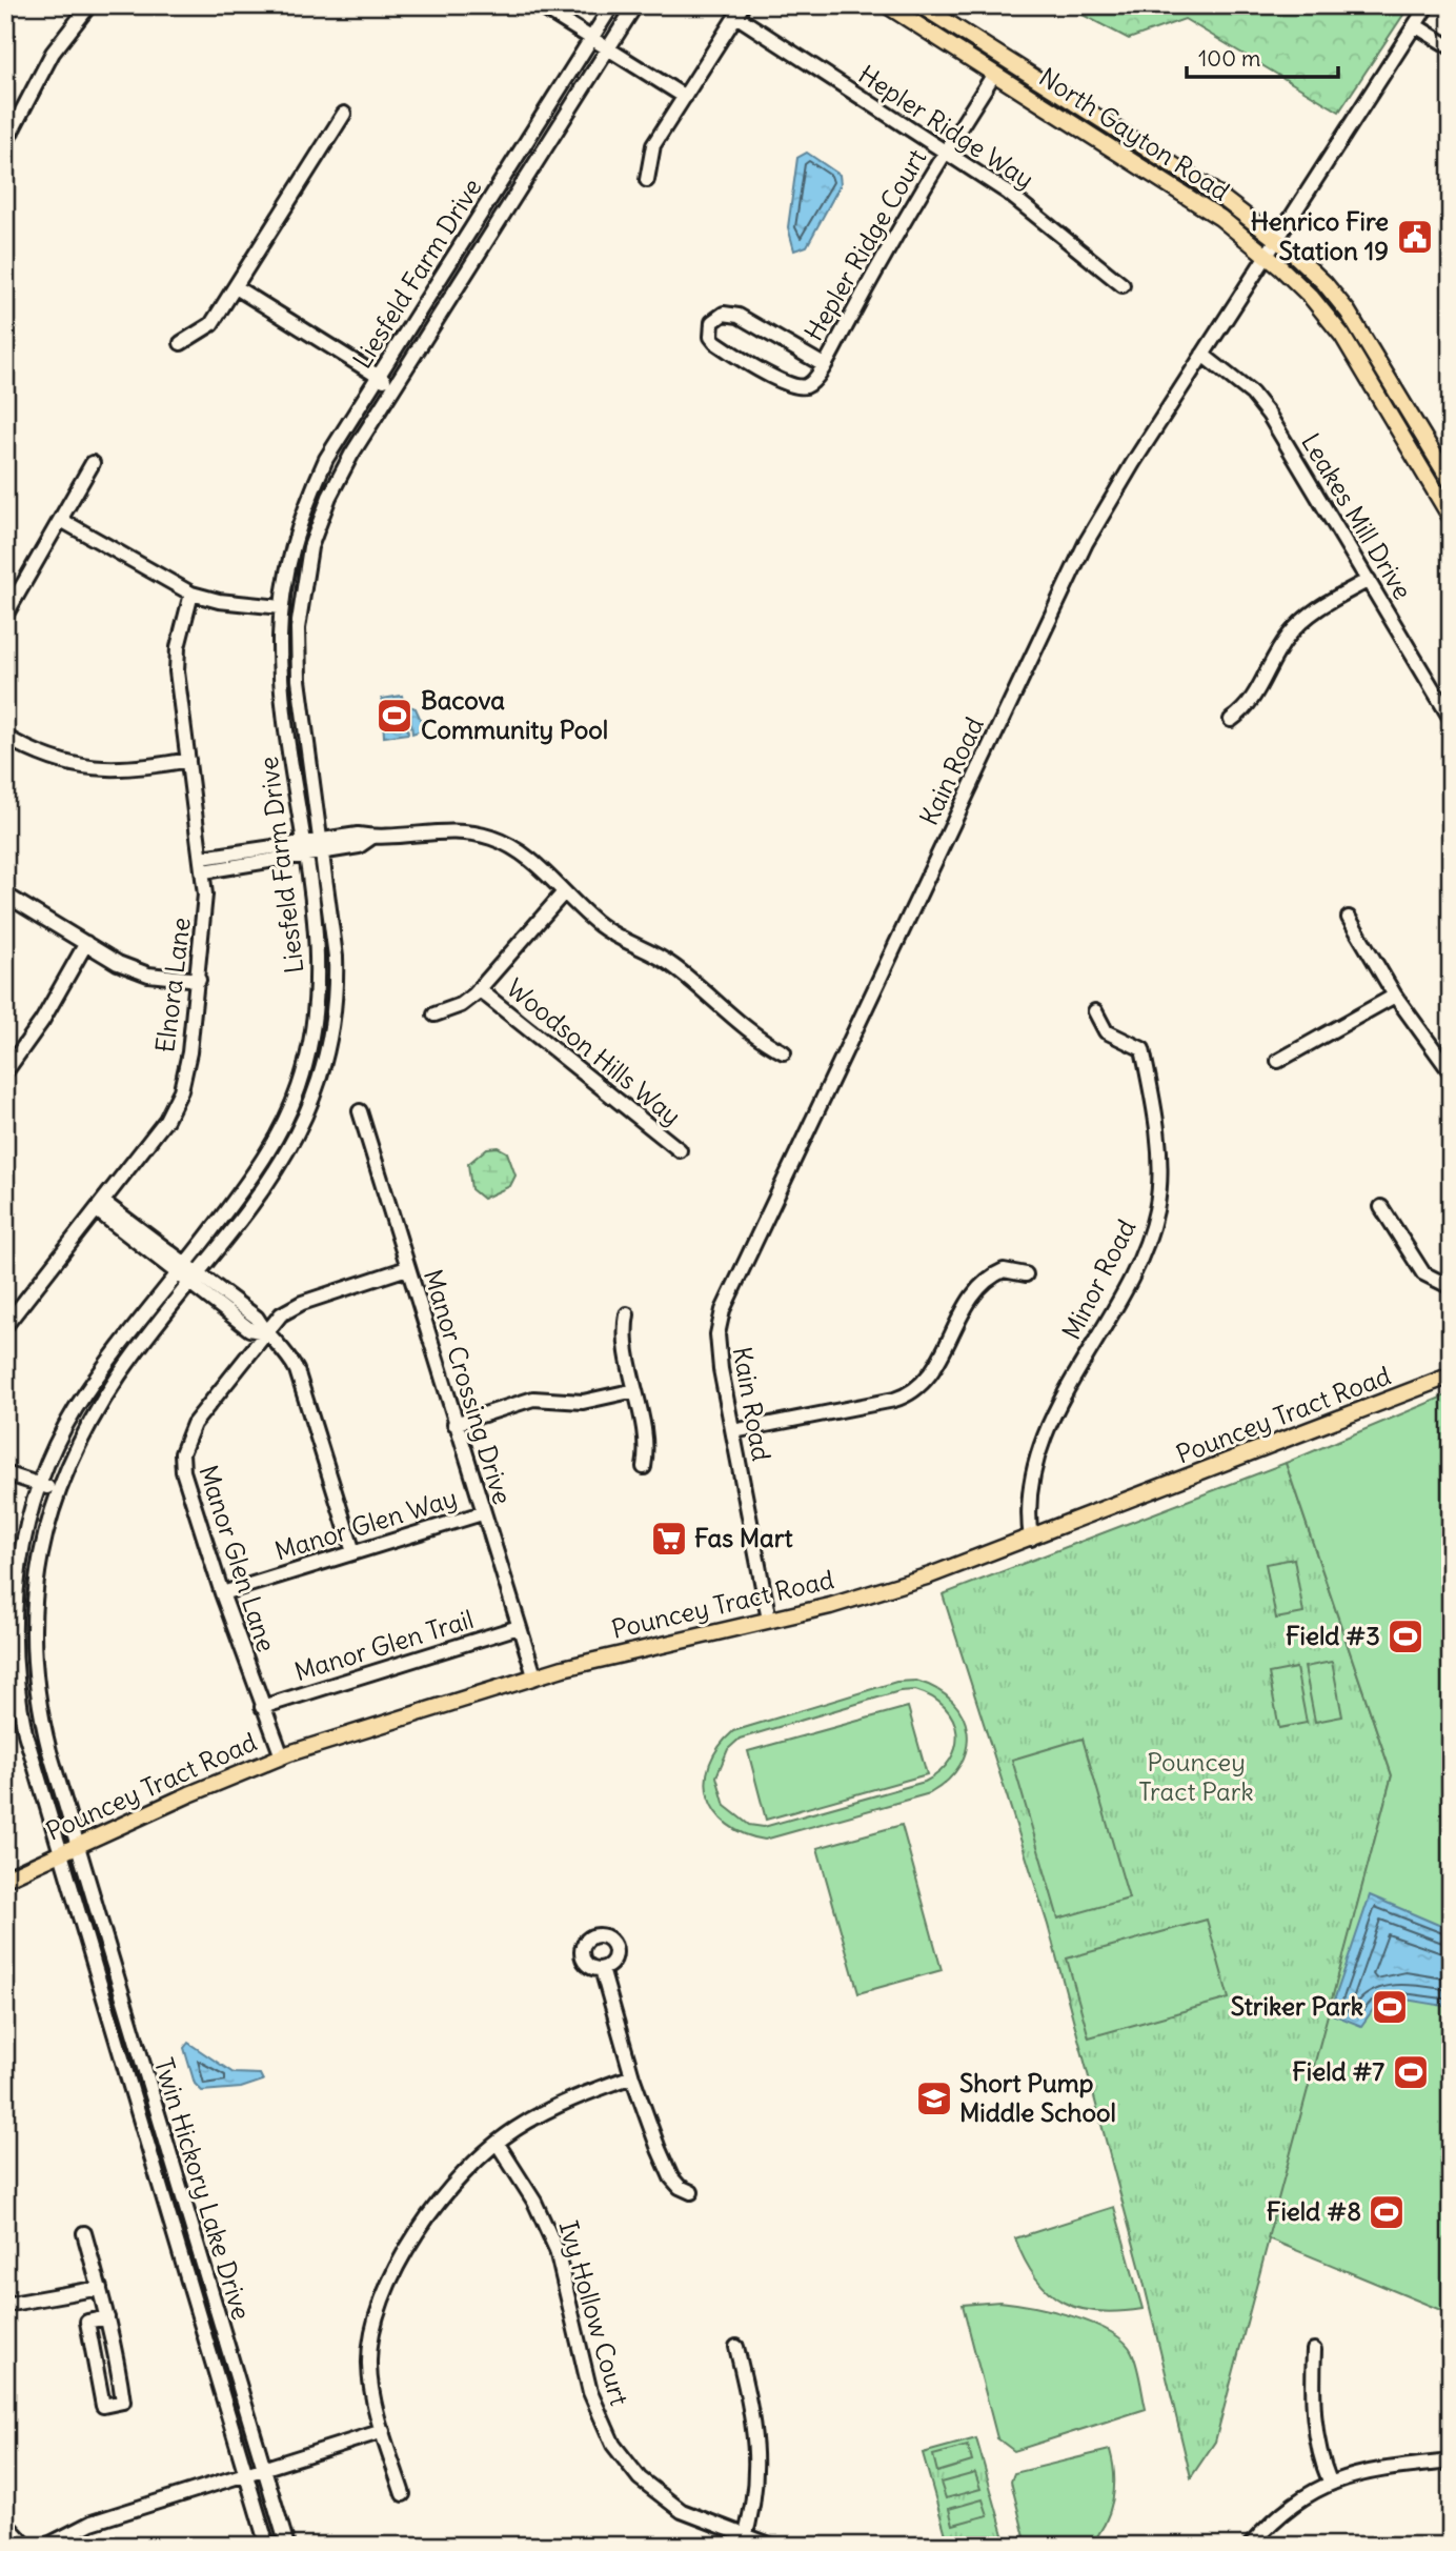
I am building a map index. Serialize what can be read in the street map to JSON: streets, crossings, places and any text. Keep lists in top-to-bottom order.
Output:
{
  "streets": {
    "main road": ["North Gayton Road", "Pouncey Tract Road"],
    "street": [
      "Hepler Ridge Way",
      "Hepler Ridge Court",
      "Liesfeld Farm Drive",
      "Leakes Mill Drive",
      "Kain Road",
      "Elnora Lane",
      "Woodson Hills Way",
      "Minor Road",
      "Manor Crossing Drive",
      "Manor Glen Way",
      "Manor Glen Lane",
      "Manor Glen Trail",
      "Twin Hickory Lake Drive",
      "Ivy Hollow Court"
    ]
  },
  "crossings": [
    ["Hepler Ridge Way", "Hepler Ridge Court"],
    ["North Gayton Road", "Hepler Ridge Court"],
    ["North Gayton Road", "Kain Road"],
    ["Liesfeld Farm Drive", "Pouncey Tract Road"],
    ["Liesfeld Farm Drive", "Twin Hickory Lake Drive"],
    ["Leakes Mill Drive", "Kain Road"],
    ["Kain Road", "Pouncey Tract Road"],
    ["Minor Road", "Pouncey Tract Road"],
    ["Manor Crossing Drive", "Pouncey Tract Road"],
    ["Manor Crossing Drive", "Manor Glen Way"],
    ["Manor Crossing Drive", "Manor Glen Lane"],
    ["Manor Crossing Drive", "Manor Glen Trail"],
    ["Pouncey Tract Road", "Manor Glen Lane"],
    ["Pouncey Tract Road", "Twin Hickory Lake Drive"],
    ["Manor Glen Way", "Manor Glen Lane"],
    ["Manor Glen Lane", "Manor Glen Trail"]
  ],
  "parks": ["Pouncey Tract Park"],
  "places": {
    "public building": ["Henrico Fire Station 19"],
    "sports": [
      "Bacova Community Pool",
      "Field #3",
      "Striker Park",
      "Field #7",
      "Field #8"
    ],
    "supermarket": ["Fas Mart"],
    "school or university": ["Short Pump Middle School"]
  },
  "scale_bar": "100 m"
}
